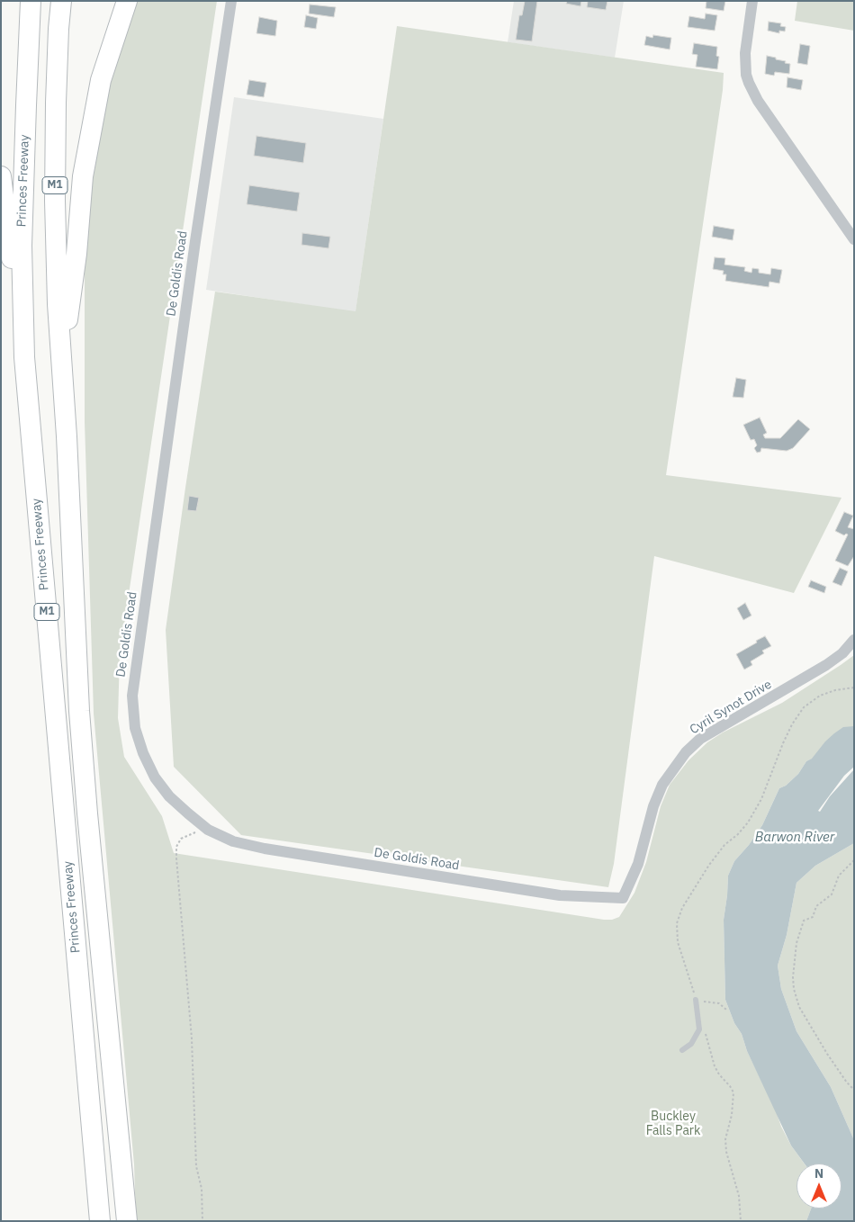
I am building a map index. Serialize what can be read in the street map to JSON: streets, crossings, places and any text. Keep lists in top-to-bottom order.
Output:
{
  "streets": {
    "highway": ["Princes Freeway", "M1"],
    "street": ["De Goldis Road", "Cyril Synot Drive"]
  },
  "crossings": [
    ["De Goldis Road", "Cyril Synot Drive"]
  ],
  "water": ["Barwon River"],
  "parks": ["Buckley Falls Park"],
  "north": "top"
}
